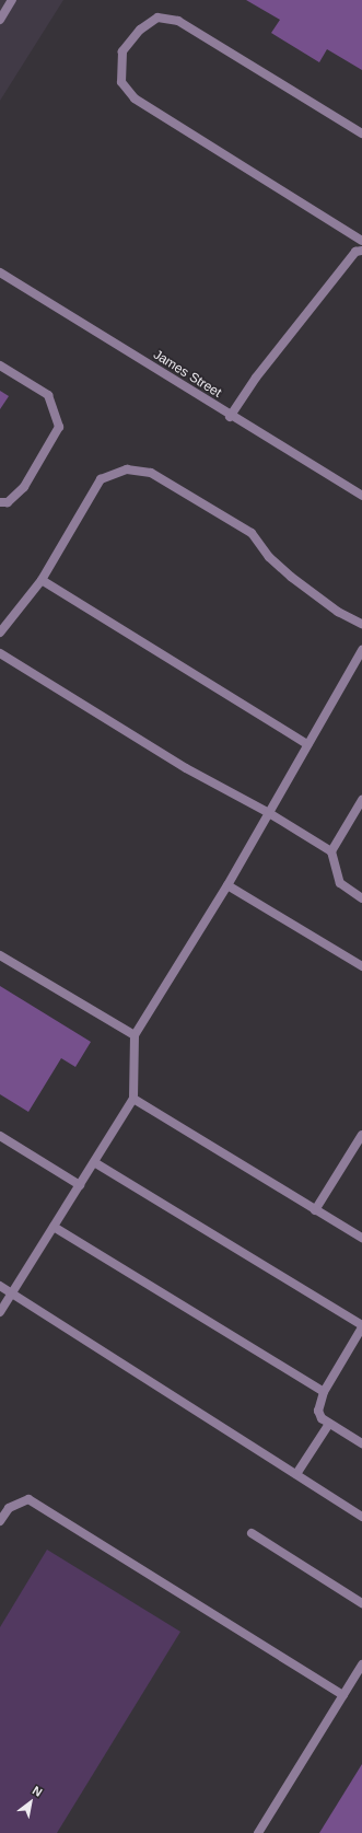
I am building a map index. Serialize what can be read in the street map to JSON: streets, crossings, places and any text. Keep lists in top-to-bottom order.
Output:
{
  "streets": {
    "street": ["James Street"]
  },
  "north": "top right"
}
